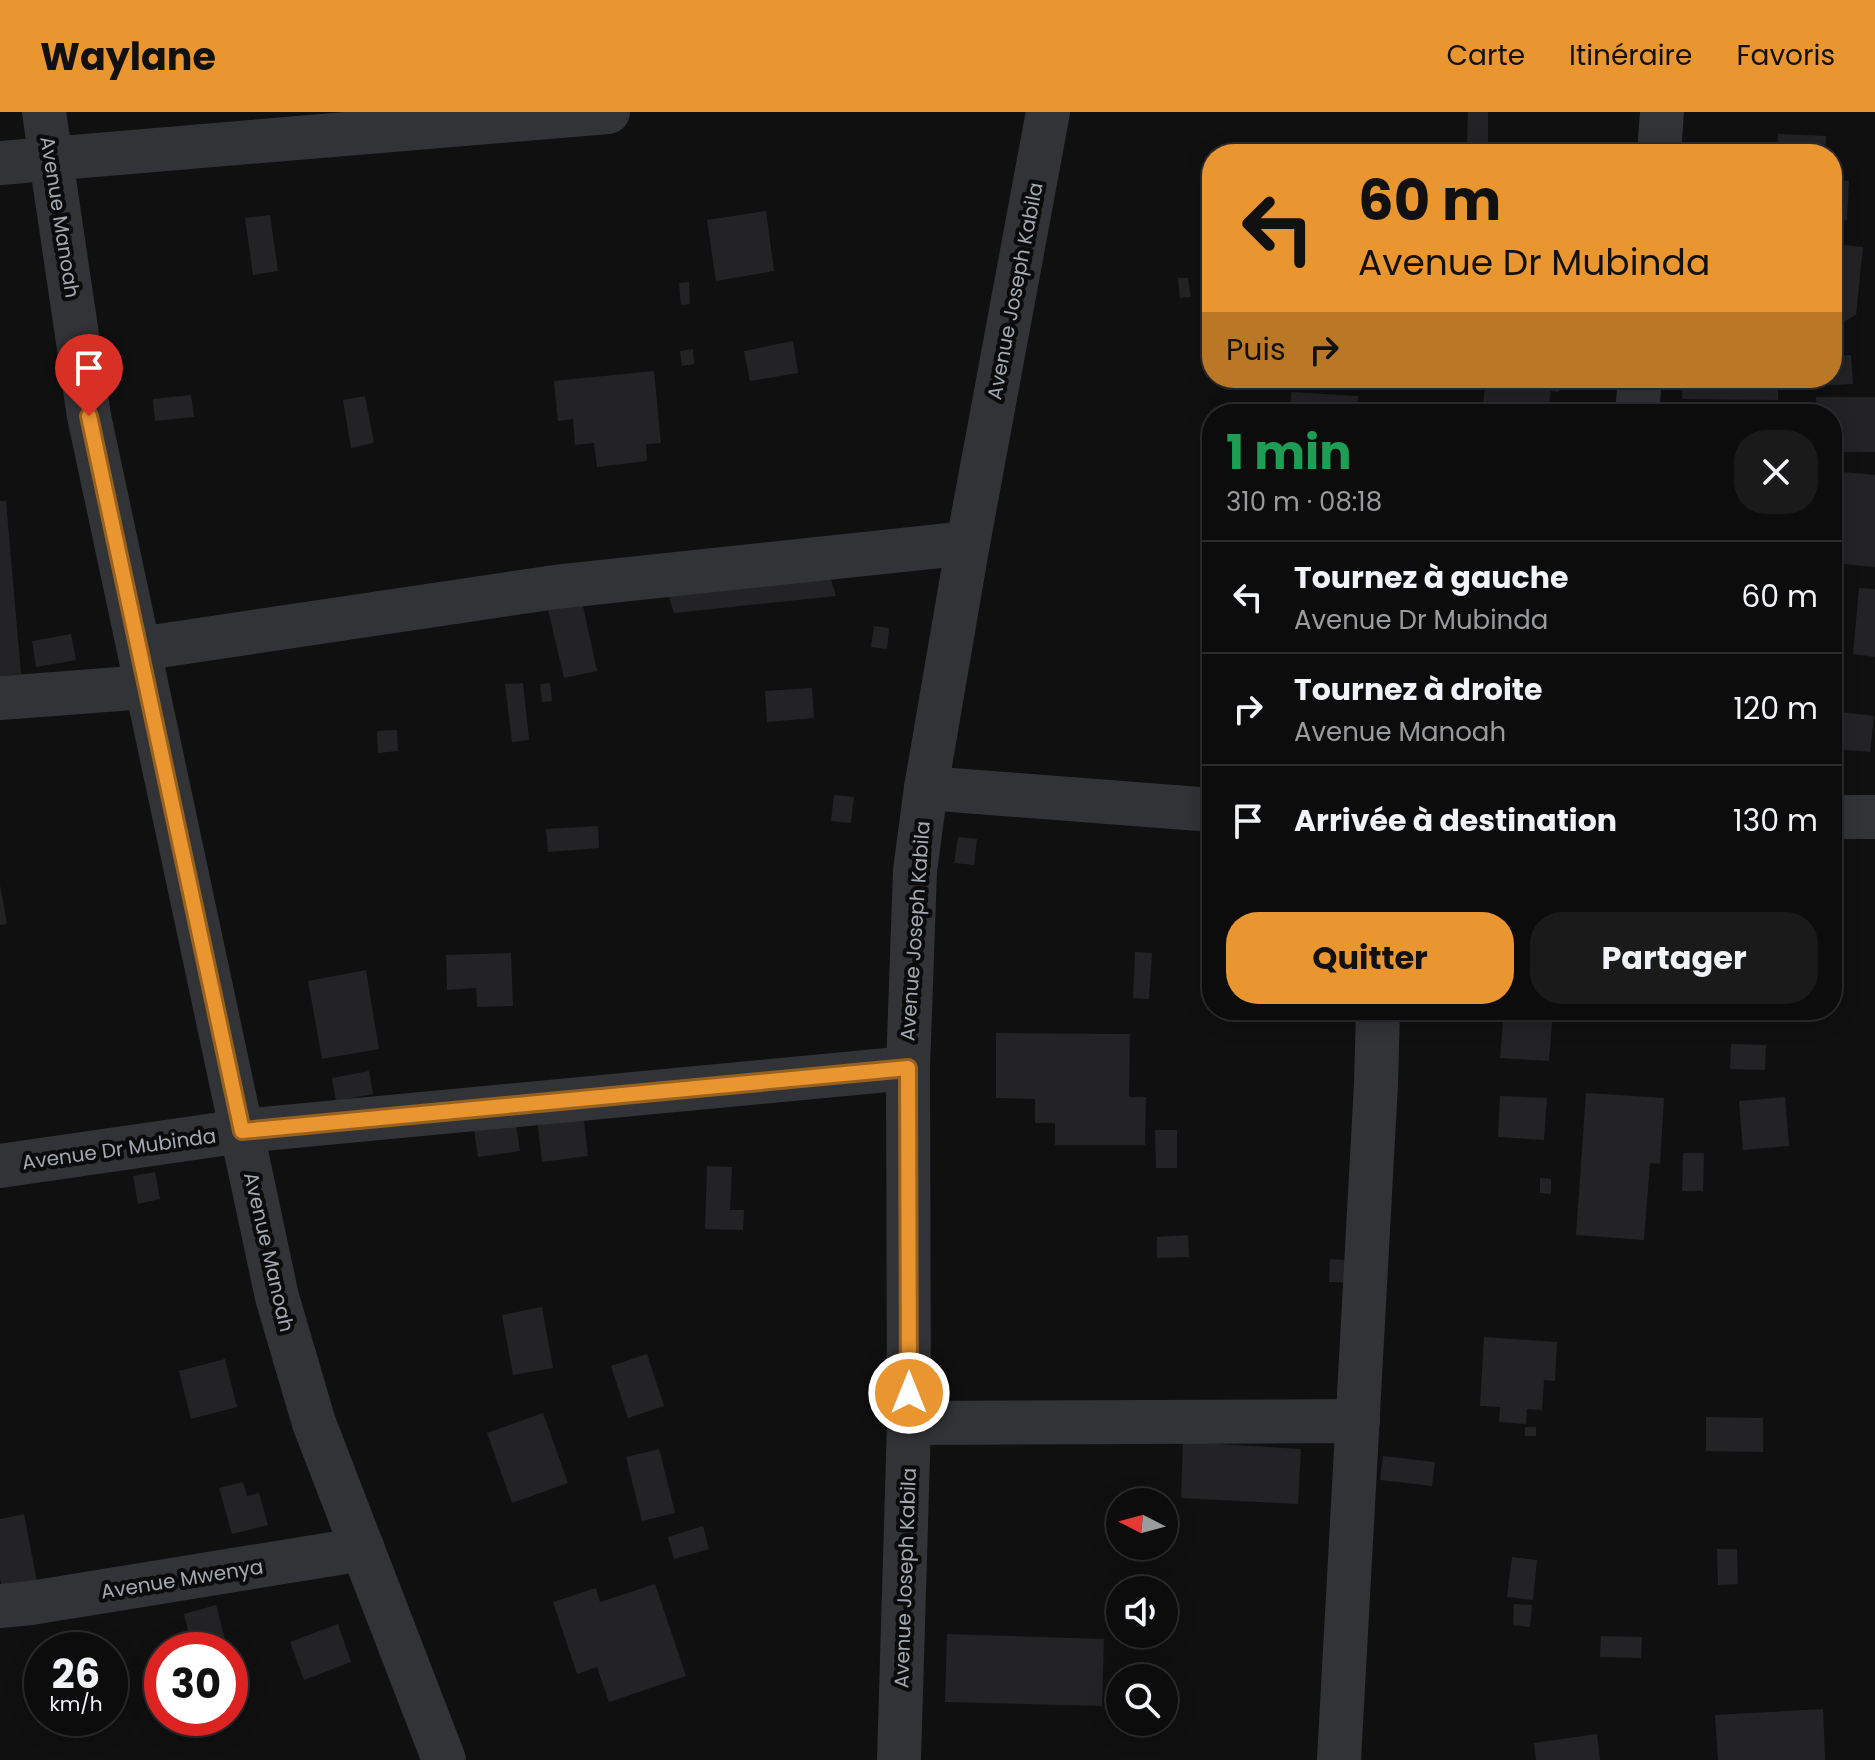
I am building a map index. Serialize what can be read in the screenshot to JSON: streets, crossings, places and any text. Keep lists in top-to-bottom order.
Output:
{
  "streets": {
    "street": [
      "Avenue Manoah",
      "Avenue Joseph Kabila",
      "Avenue Dr Mubinda",
      "Avenue Mwenya"
    ]
  },
  "crossings": [
    ["Avenue Manoah", "Avenue Dr Mubinda"],
    ["Avenue Manoah", "Avenue Mwenya"],
    ["Avenue Joseph Kabila", "Avenue Dr Mubinda"]
  ],
  "north": "left",
  "page": {
    "header": "Waylane",
    "nav": ["Carte", "Itinéraire", "Favoris"],
    "turn": ["60 m", "Avenue Dr Mubinda"],
    "then": "Puis",
    "heading": ["1 min", "310 m · 08:18"],
    "list": [
      {
        "name": "Tournez à gauche",
        "note": "Avenue Dr Mubinda",
        "value": "60 m"
      },
      {
        "name": "Tournez à droite",
        "note": "Avenue Manoah",
        "value": "120 m"
      },
      {
        "name": "Arrivée à destination",
        "value": "130 m"
      }
    ],
    "buttons": ["Quitter", "Partager"],
    "speed": "26 km/h",
    "limit": "30"
  }
}
